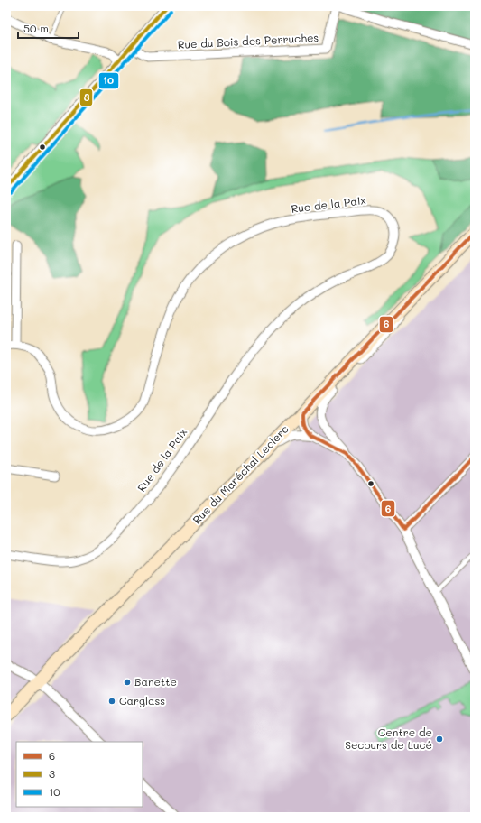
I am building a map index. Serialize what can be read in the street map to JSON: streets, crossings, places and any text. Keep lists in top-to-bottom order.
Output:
{
  "streets": {
    "main road": ["Rue du Maréchal Leclerc"],
    "street": ["Rue du Bois des Perruches", "Rue de la Paix"]
  },
  "places": ["Banette", "Carglass", "Centre de Secours de Lucé"],
  "lines": ["transit line 3", "transit line 10", "transit line 6"],
  "legend": ["6", "3", "10"],
  "scale_bar": "50 m"
}
